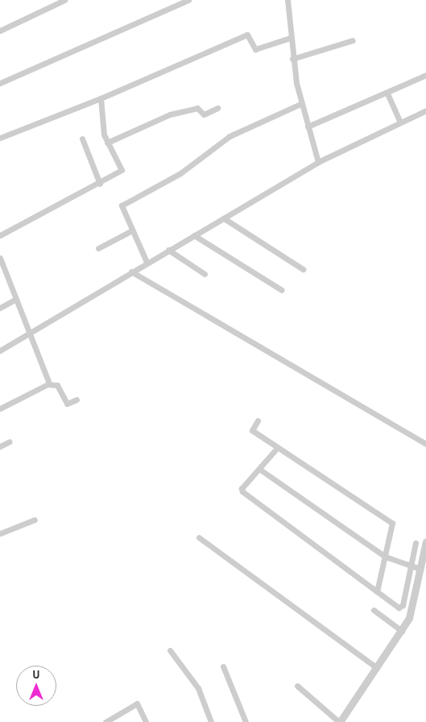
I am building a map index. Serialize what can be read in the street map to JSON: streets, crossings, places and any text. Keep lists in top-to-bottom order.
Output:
{
  "north": "top"
}
